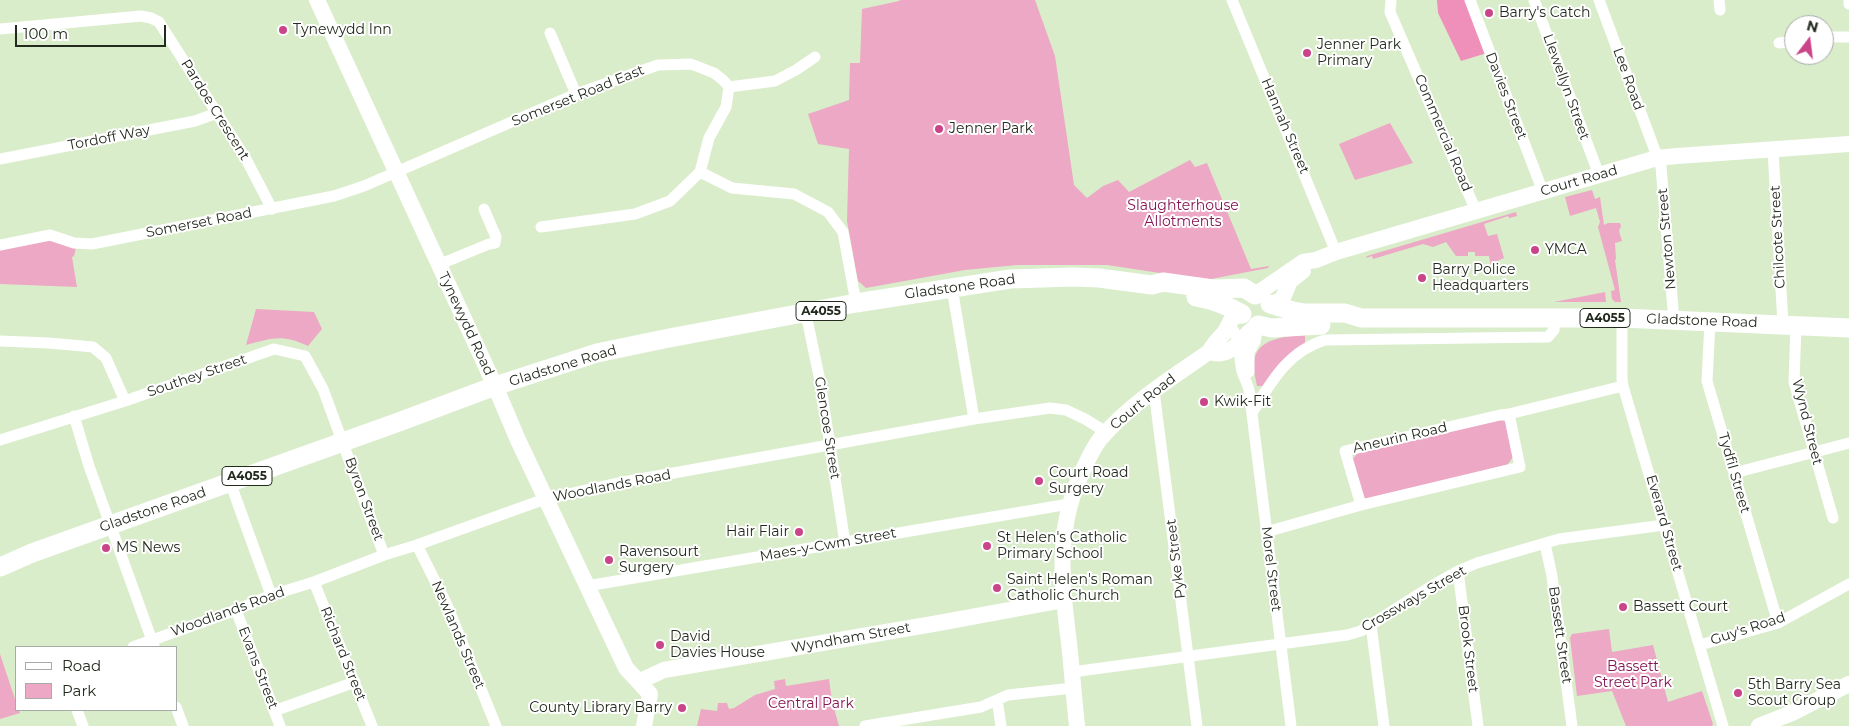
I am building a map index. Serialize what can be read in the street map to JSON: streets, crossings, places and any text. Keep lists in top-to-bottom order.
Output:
{
  "streets": {
    "main road": ["Court Road", "Gladstone Road", "A4055"],
    "street": [
      "Lee Road",
      "Llewellyn Street",
      "Somerset Road East",
      "Davies Street",
      "Pardoe Crescent",
      "Hannah Street",
      "Commercial Road",
      "Tordoff Way",
      "Somerset Road",
      "Chilcote Street",
      "Newton Street",
      "Tynewydd Road",
      "Southey Street",
      "Wynd Street",
      "Glencoe Street",
      "Aneurin Road",
      "Tydfil Street",
      "Woodlands Road",
      "Byron Street",
      "Everard Street",
      "Maes-y-Cwm Street",
      "Pyke Street",
      "Morel Street",
      "Crossways Street",
      "Guy's Road",
      "Newlands Street",
      "Bassett Street",
      "Wyndham Street",
      "Brook Street",
      "Richard Street",
      "Evans Street"
    ]
  },
  "crossings": [
    ["Lee Road", "Court Road"],
    ["Lee Road", "Newton Street"],
    ["Llewellyn Street", "Court Road"],
    ["Somerset Road East", "Somerset Road"],
    ["Somerset Road East", "Tynewydd Road"],
    ["Davies Street", "Court Road"],
    ["Pardoe Crescent", "Tordoff Way"],
    ["Pardoe Crescent", "Somerset Road"],
    ["Hannah Street", "Court Road"],
    ["Commercial Road", "Court Road"],
    ["Court Road", "Chilcote Street"],
    ["Court Road", "Newton Street"],
    ["Court Road", "Gladstone Road"],
    ["Court Road", "Woodlands Road"],
    ["Court Road", "Maes-y-Cwm Street"],
    ["Court Road", "Pyke Street"],
    ["Court Road", "Morel Street"],
    ["Court Road", "Crossways Street"],
    ["Court Road", "Wyndham Street"],
    ["Somerset Road", "Tynewydd Road"],
    ["Chilcote Street", "Gladstone Road"],
    ["Chilcote Street", "Wynd Street"],
    ["Newton Street", "Gladstone Road"],
    ["Gladstone Road", "Tynewydd Road"],
    ["Gladstone Road", "Southey Street"],
    ["Gladstone Road", "Wynd Street"],
    ["Gladstone Road", "Glencoe Street"],
    ["Gladstone Road", "Tydfil Street"],
    ["Gladstone Road", "Byron Street"],
    ["Gladstone Road", "Everard Street"],
    ["Gladstone Road", "Morel Street"],
    ["Tynewydd Road", "Woodlands Road"],
    ["Tynewydd Road", "Maes-y-Cwm Street"],
    ["Tynewydd Road", "Wyndham Street"],
    ["Southey Street", "Byron Street"],
    ["Glencoe Street", "Woodlands Road"],
    ["Glencoe Street", "Maes-y-Cwm Street"],
    ["Aneurin Road", "Everard Street"],
    ["Tydfil Street", "Guy's Road"],
    ["Woodlands Road", "Byron Street"],
    ["Woodlands Road", "Newlands Street"],
    ["Woodlands Road", "Richard Street"],
    ["Woodlands Road", "Evans Street"],
    ["Everard Street", "Crossways Street"],
    ["Everard Street", "Guy's Road"],
    ["Pyke Street", "Crossways Street"],
    ["Morel Street", "Crossways Street"],
    ["Crossways Street", "Bassett Street"],
    ["Crossways Street", "Brook Street"]
  ],
  "parks": ["Slaughterhouse Allotments", "Bassett Street Park", "Central Park"],
  "places": [
    "Barry's Catch",
    "Tynewydd Inn",
    "Jenner Park Primary",
    "Jenner Park",
    "YMCA",
    "Barry Police Headquarters",
    "Kwik-Fit",
    "Court Road Surgery",
    "Hair Flair",
    "St Helen's Catholic Primary School",
    "MS News",
    "Ravensourt Surgery",
    "Saint Helen's Roman Catholic Church",
    "Bassett Court",
    "David Davies House",
    "5th Barry Sea Scout Group",
    "County Library Barry"
  ],
  "legend": ["Road", "Park"],
  "scale_bar": "100 m",
  "north": "top"
}
